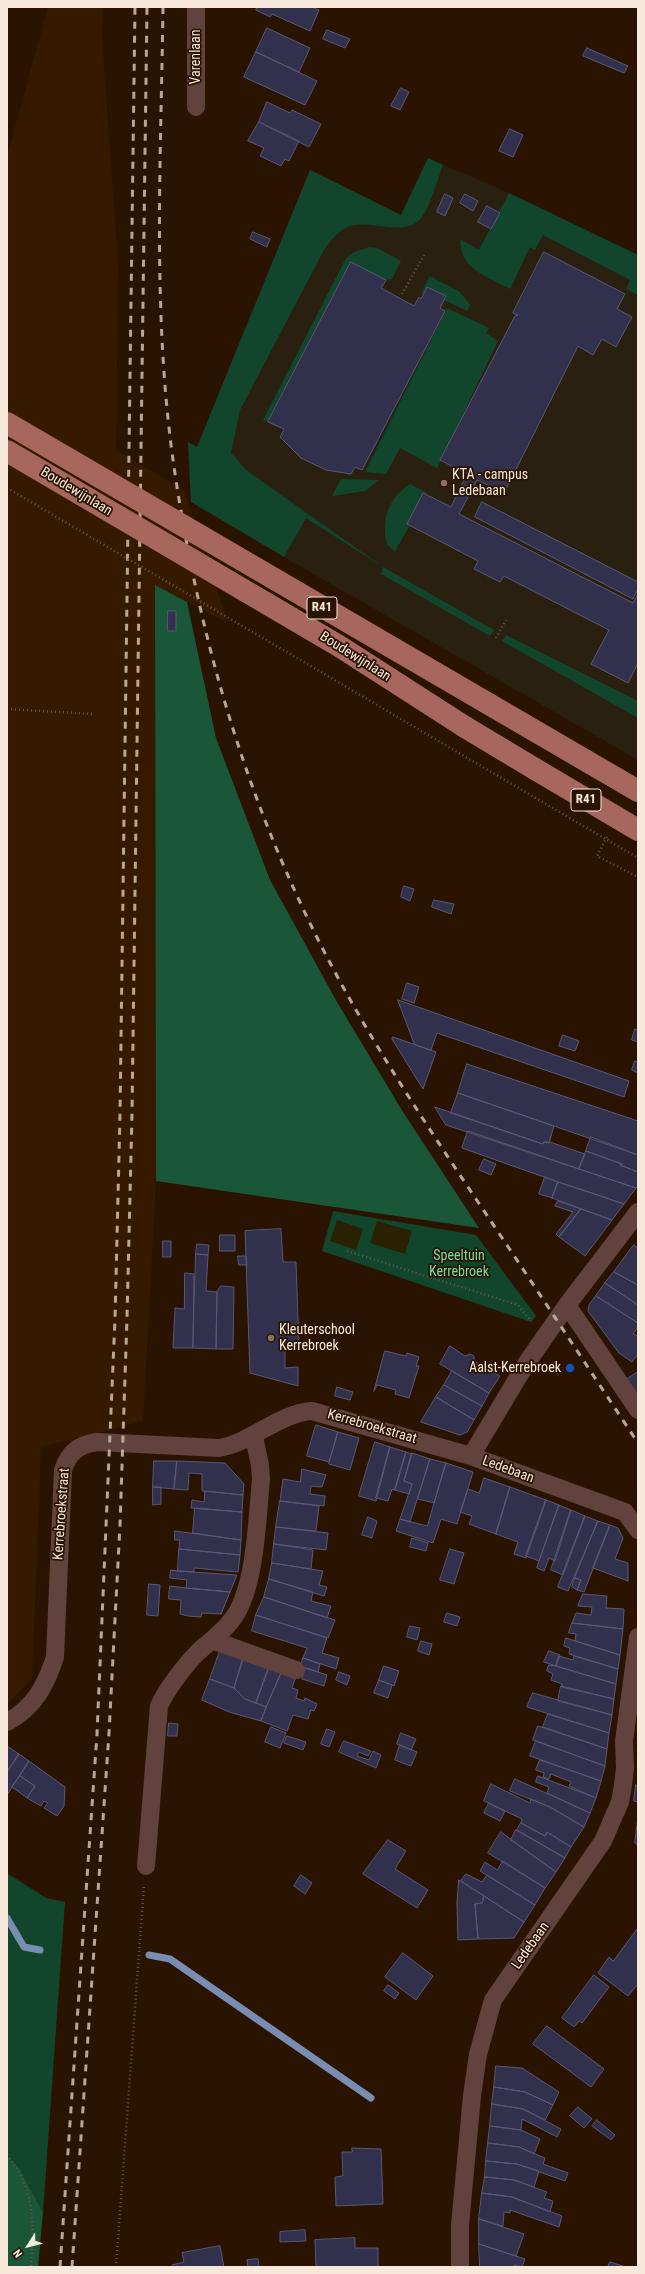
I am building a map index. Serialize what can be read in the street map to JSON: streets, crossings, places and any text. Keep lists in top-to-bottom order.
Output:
{
  "streets": {
    "main road": ["Boudewijnlaan", "R41"],
    "street": ["Varenlaan", "Kerrebroekstraat", "Ledebaan"]
  },
  "crossings": [
    ["Kerrebroekstraat", "Ledebaan"]
  ],
  "parks": ["Speeltuin Kerrebroek"],
  "places": ["KTA - campus Ledebaan", "Kleuterschool Kerrebroek", "Aalst-Kerrebroek"],
  "north": "bottom left"
}
